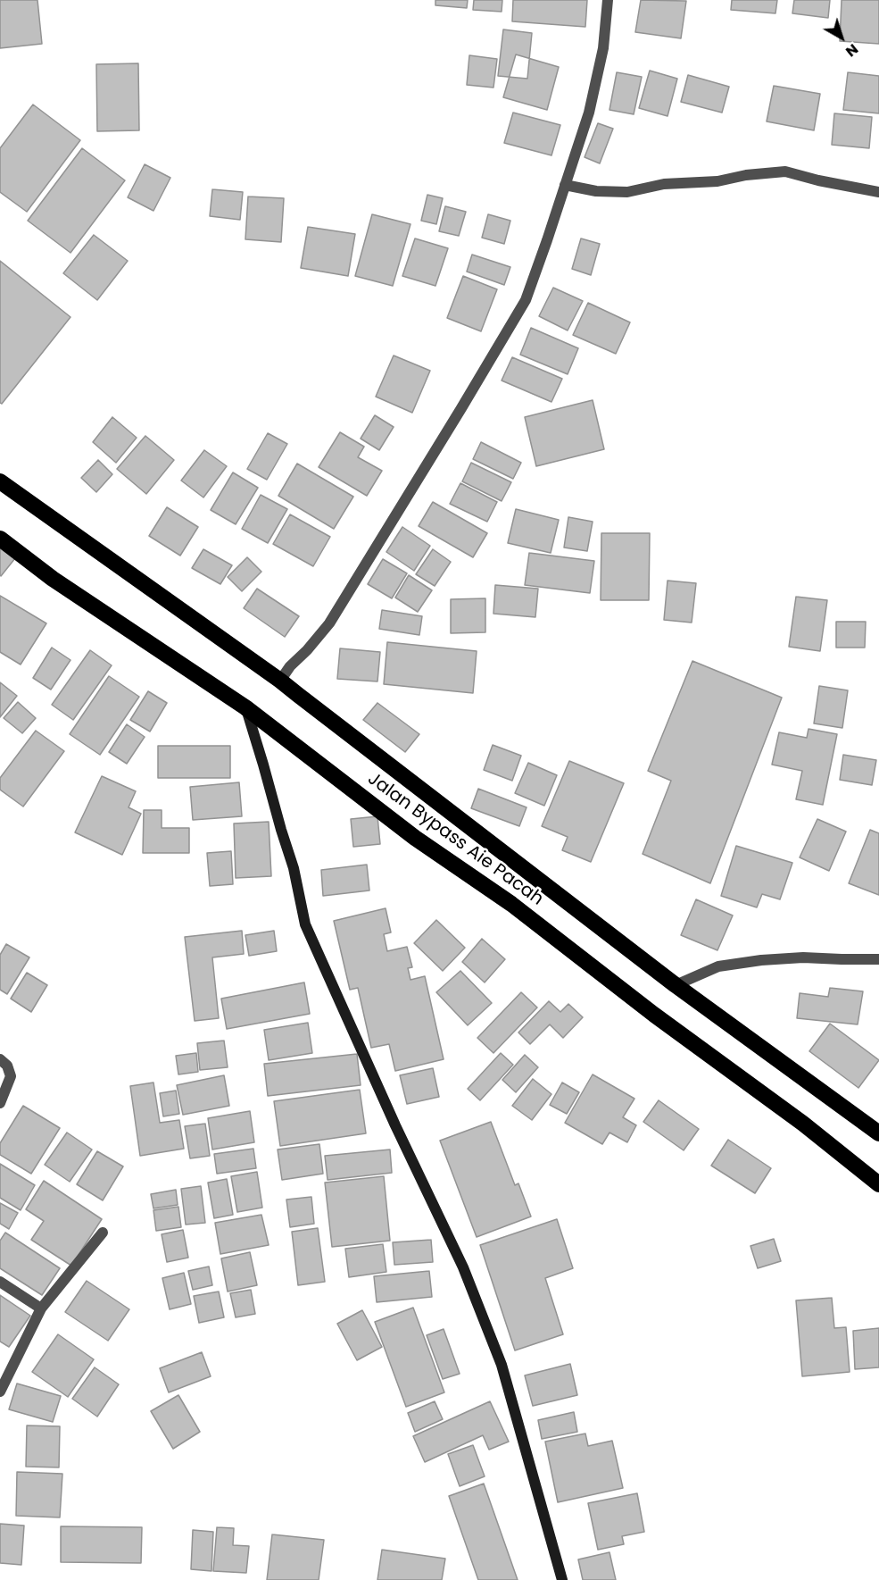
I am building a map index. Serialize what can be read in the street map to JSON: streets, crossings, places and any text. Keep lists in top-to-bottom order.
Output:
{
  "streets": {
    "highway": ["Jalan Bypass Aie Pacah"]
  },
  "north": "bottom right"
}
